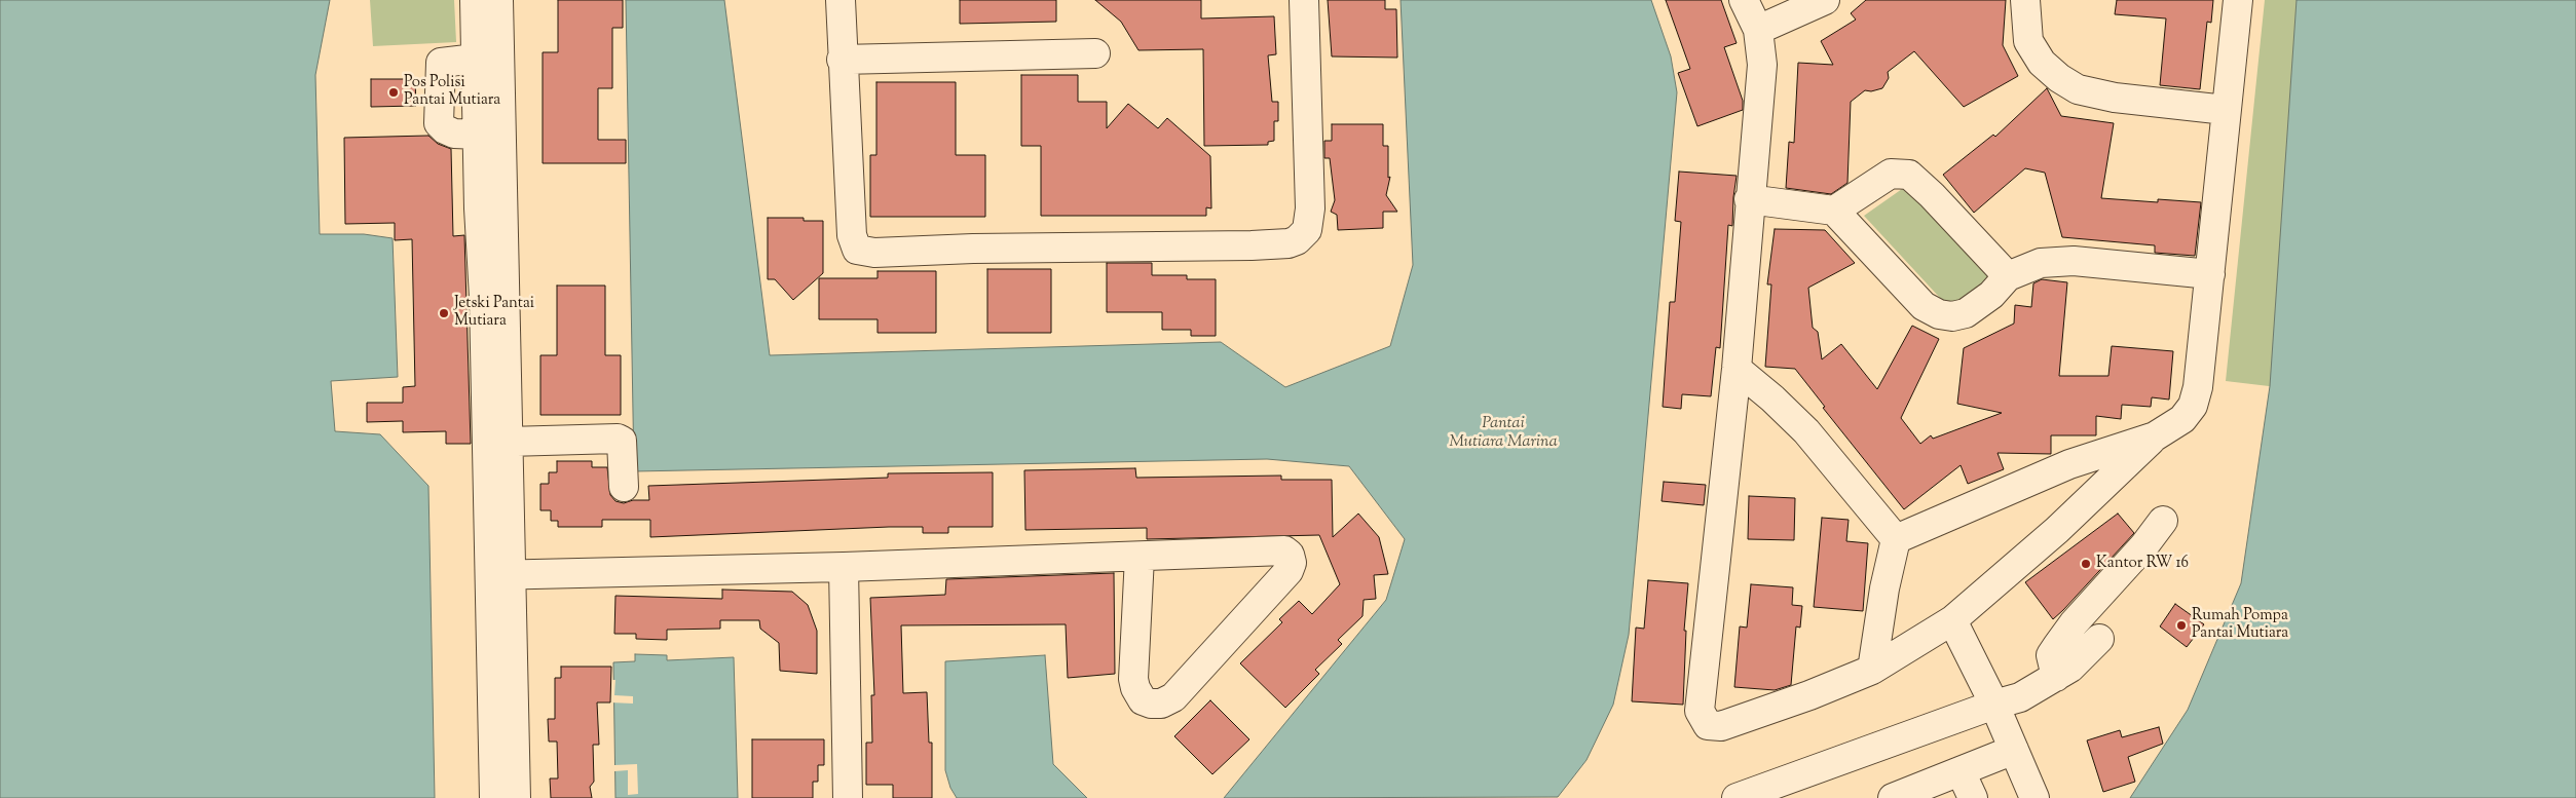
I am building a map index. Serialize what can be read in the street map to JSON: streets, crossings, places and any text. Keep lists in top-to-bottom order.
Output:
{
  "water": ["Pantai Mutiara Marina"],
  "places": [
    "Pos Polisi Pantai Mutiara",
    "Jetski Pantai Mutiara",
    "Kantor RW 16",
    "Rumah Pompa Pantai Mutiara"
  ]
}
